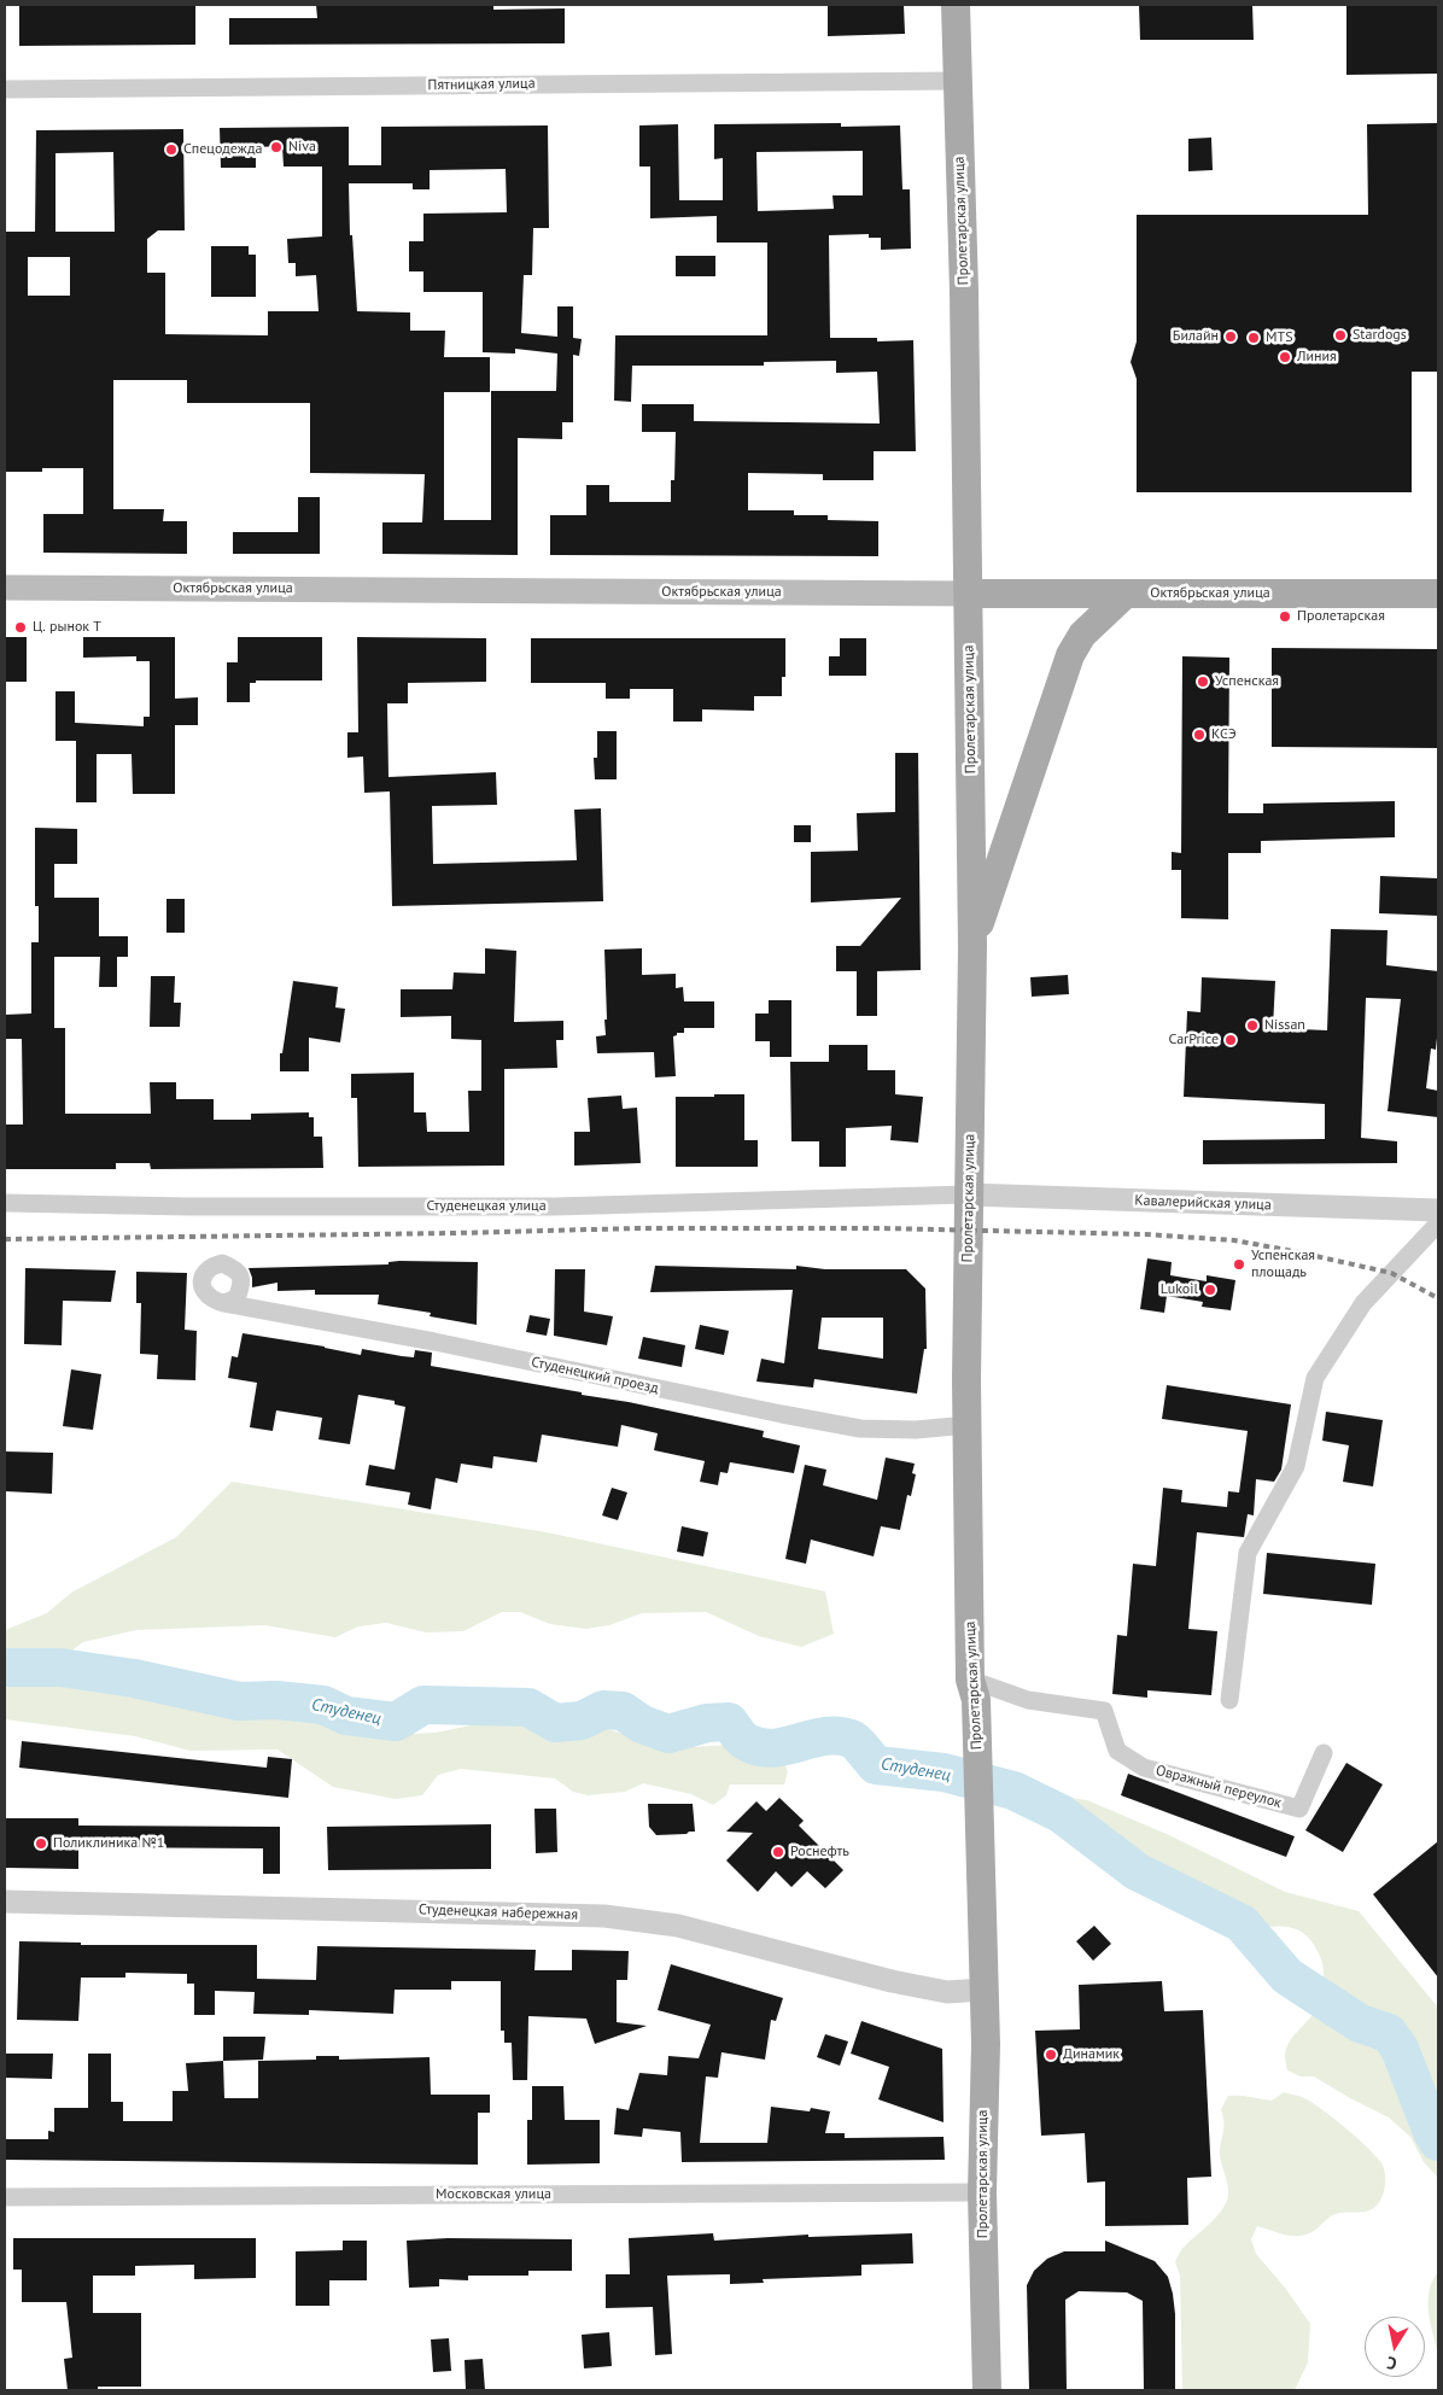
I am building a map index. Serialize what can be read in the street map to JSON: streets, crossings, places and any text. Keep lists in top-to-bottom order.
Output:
{
  "streets": {
    "main road": ["Пролетарская улица", "Октябрьская улица"],
    "street": [
      "Пятницкая улица",
      "Кавалерийская улица",
      "Студенецкая улица",
      "Студенецкий проезд",
      "Овражный переулок",
      "Студенецкая набережная",
      "Московская улица"
    ]
  },
  "crossings": [
    ["Пятницкая улица", "Пролетарская улица"],
    ["Пролетарская улица", "Октябрьская улица"],
    ["Пролетарская улица", "Кавалерийская улица"],
    ["Пролетарская улица", "Студенецкая улица"],
    ["Пролетарская улица", "Студенецкий проезд"],
    ["Пролетарская улица", "Овражный переулок"],
    ["Пролетарская улица", "Студенецкая набережная"],
    ["Пролетарская улица", "Московская улица"],
    ["Кавалерийская улица", "Студенецкая улица"]
  ],
  "water": ["Студенец"],
  "places": [
    "Niva",
    "Спецодежда",
    "Stardogs",
    "Билайн",
    "MTS",
    "Линия",
    "Пролетарская",
    "Ц. рынок Т",
    "Успенская",
    "КСЭ",
    "Nissan",
    "CarPrice",
    "Успенская площадь",
    "Lukoil",
    "Поликлиника №1",
    "Роснефть",
    "Динамик"
  ],
  "north": "bottom"
}
